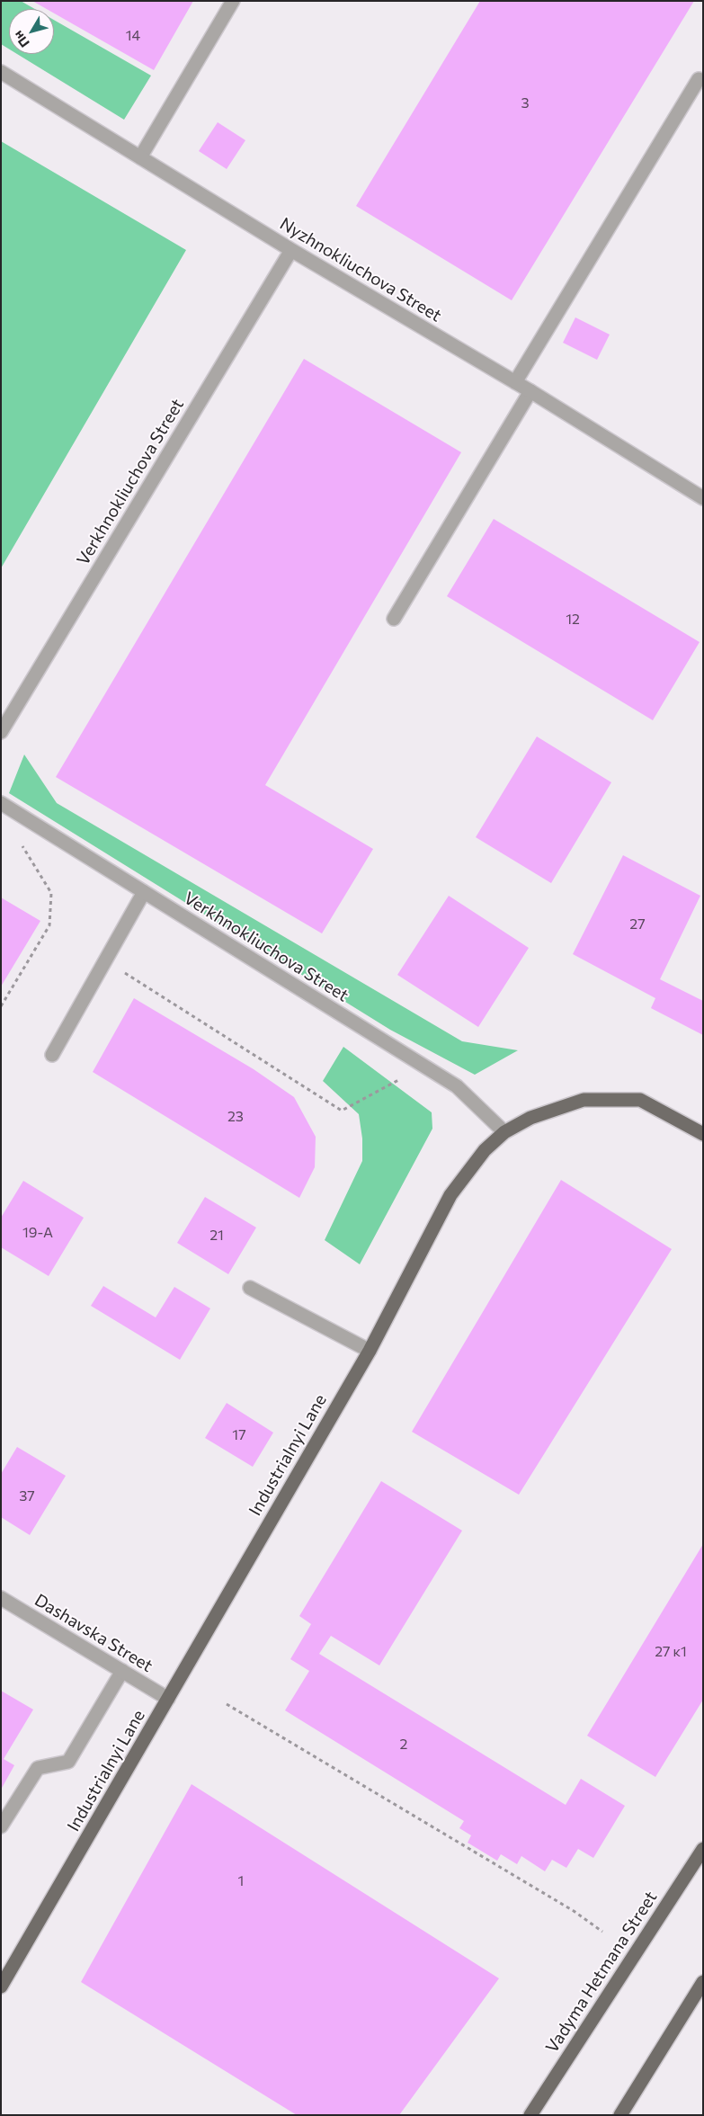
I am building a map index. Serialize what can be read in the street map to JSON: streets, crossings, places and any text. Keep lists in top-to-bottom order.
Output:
{
  "streets": {
    "main road": ["Industrialnyi Lane", "Vadyma Hetmana Street"],
    "street": ["Nyzhnokliuchova Street", "Verkhnokliuchova Street", "Dashavska Street"]
  },
  "crossings": [
    ["Nyzhnokliuchova Street", "Verkhnokliuchova Street"],
    ["Verkhnokliuchova Street", "Industrialnyi Lane"],
    ["Industrialnyi Lane", "Dashavska Street"]
  ],
  "house_numbers": [
    "14",
    "3",
    "12",
    "27",
    "23",
    "19-А",
    "21",
    "17",
    "37",
    "27 к1",
    "2",
    "1"
  ],
  "north": "bottom left"
}
